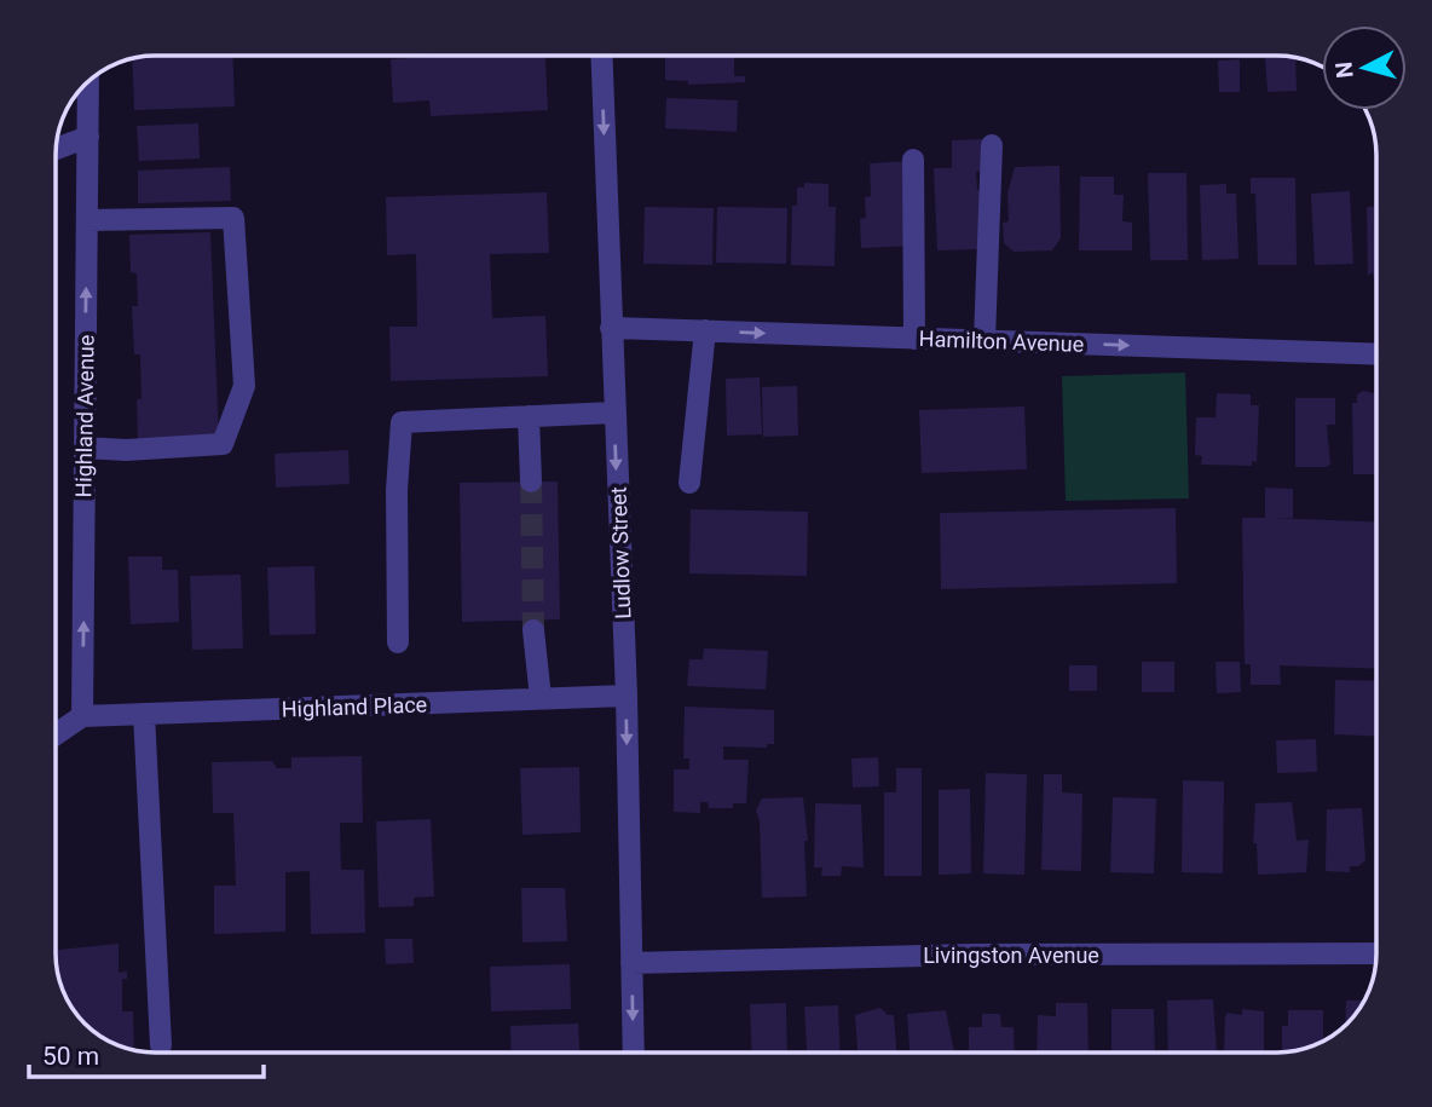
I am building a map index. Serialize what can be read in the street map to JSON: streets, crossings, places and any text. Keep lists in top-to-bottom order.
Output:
{
  "streets": {
    "street": [
      "Hamilton Avenue",
      "Highland Avenue",
      "Ludlow Street",
      "Highland Place",
      "Livingston Avenue"
    ]
  },
  "crossings": [
    ["Hamilton Avenue", "Ludlow Street"],
    ["Highland Avenue", "Highland Place"],
    ["Ludlow Street", "Highland Place"],
    ["Ludlow Street", "Livingston Avenue"]
  ],
  "one_way": ["Hamilton Avenue", "Highland Avenue", "Ludlow Street"],
  "scale_bar": "50 m",
  "north": "left"
}
